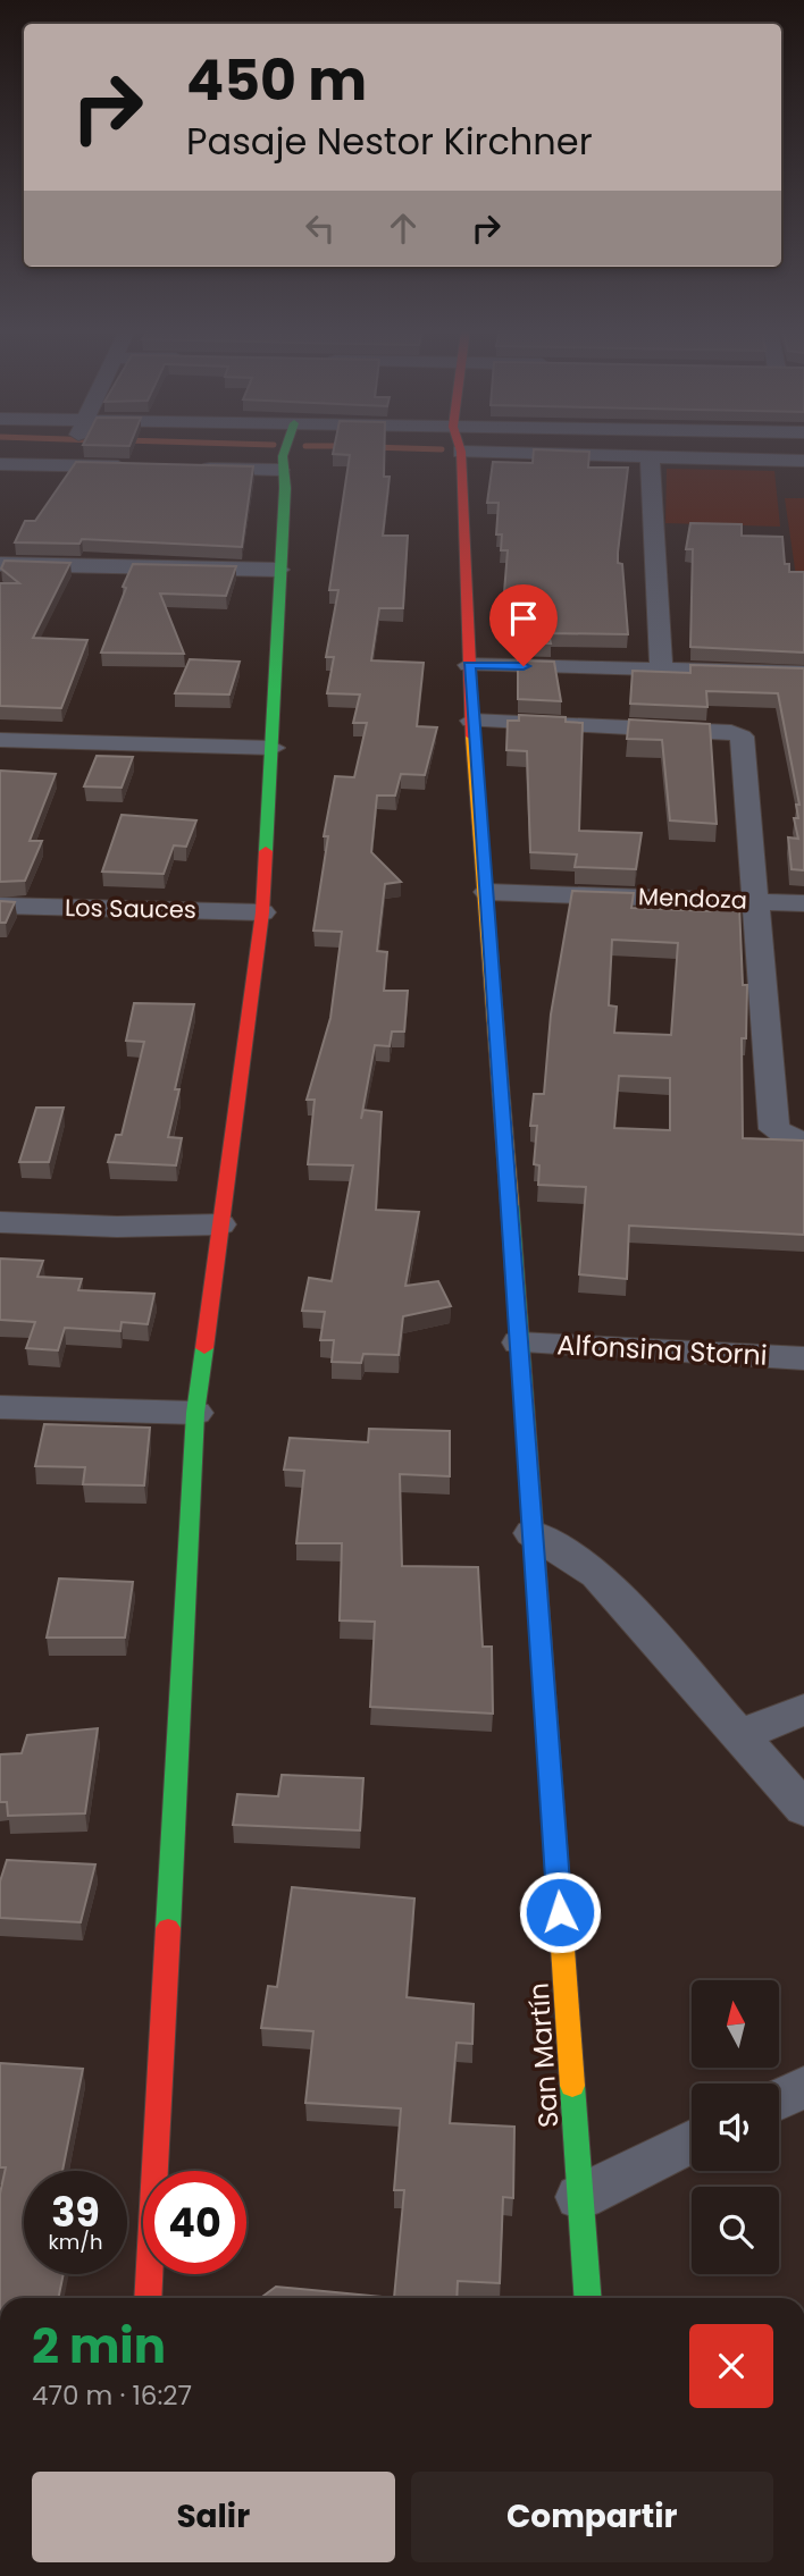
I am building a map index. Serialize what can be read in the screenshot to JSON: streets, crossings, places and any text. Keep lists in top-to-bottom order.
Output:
{
  "streets": {
    "street": [
      "Mendoza",
      "Los Sauces",
      "Alfonsina Storni",
      "San Martín"
    ]
  },
  "crossings": [
    ["Mendoza", "San Martín"],
    ["Alfonsina Storni", "San Martín"]
  ],
  "north": "top",
  "page": {
    "turn": ["450 m", "Pasaje Nestor Kirchner"],
    "speed": "39 km/h",
    "limit": "40",
    "heading": ["2 min", "470 m · 16:27"],
    "buttons": ["Salir", "Compartir"]
  }
}
